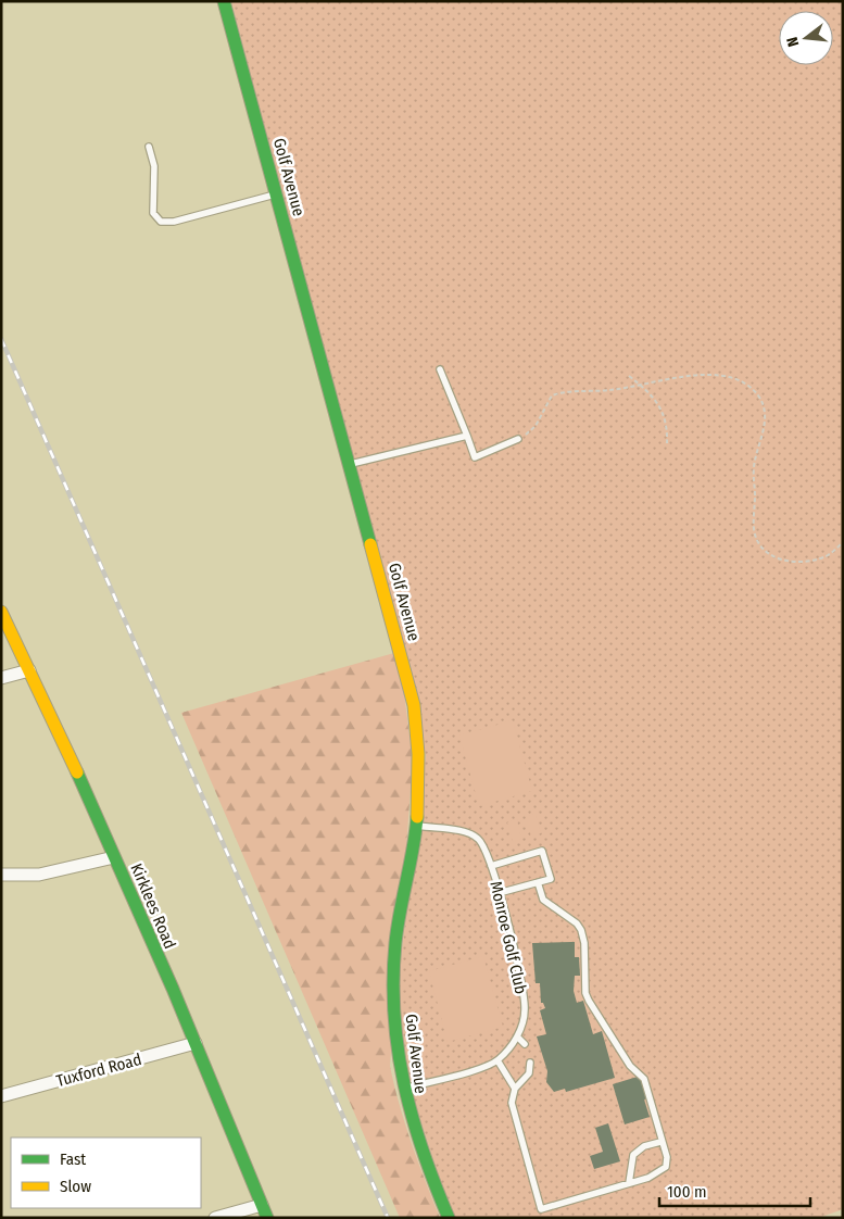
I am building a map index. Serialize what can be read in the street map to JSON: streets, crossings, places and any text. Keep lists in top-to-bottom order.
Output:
{
  "streets": {
    "street": ["Golf Avenue", "Kirklees Road", "Tuxford Road"],
    "lane": ["Monroe Golf Club"]
  },
  "crossings": [
    ["Golf Avenue", "Monroe Golf Club"],
    ["Kirklees Road", "Tuxford Road"]
  ],
  "legend": ["Fast", "Slow"],
  "scale_bar": "100 m",
  "north": "left"
}
